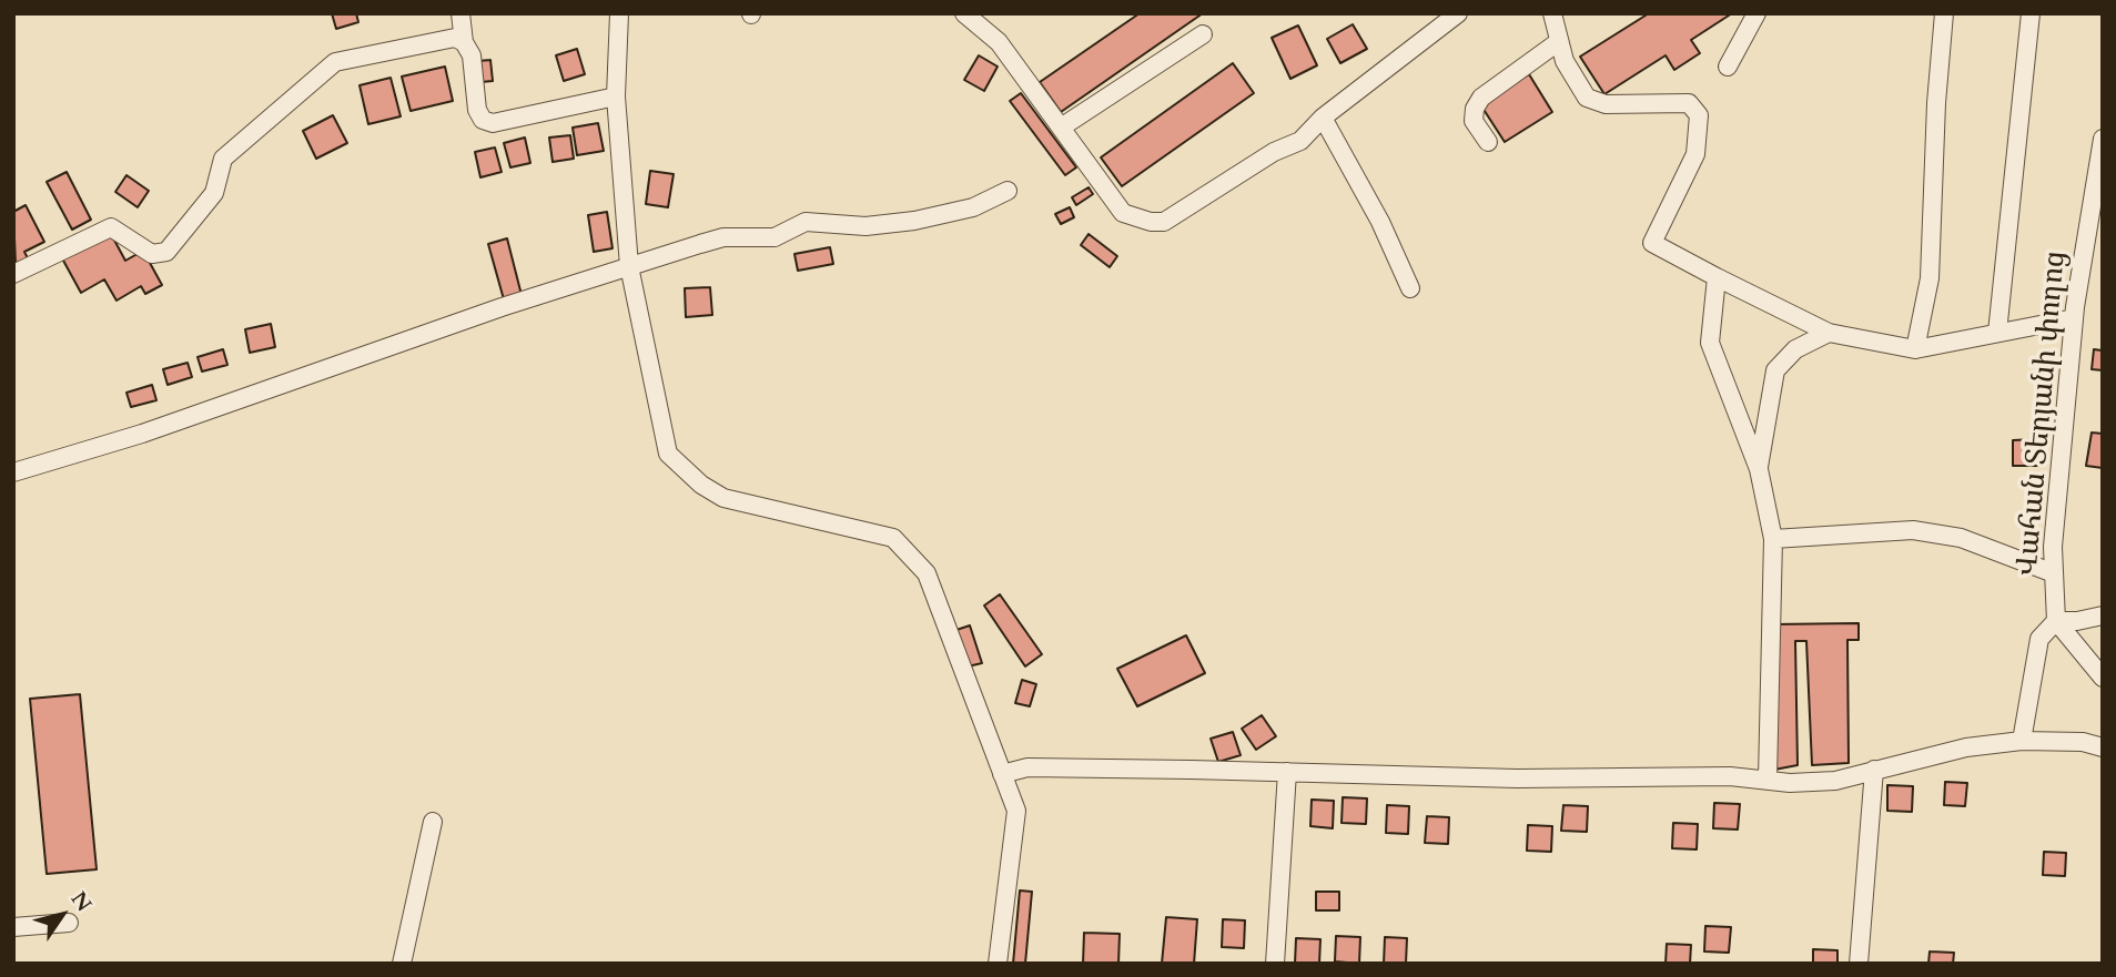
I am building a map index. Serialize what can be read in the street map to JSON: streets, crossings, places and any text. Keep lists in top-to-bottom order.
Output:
{
  "streets": {
    "street": ["Վահան Տերյանի փողոց"]
  },
  "north": "top right"
}
